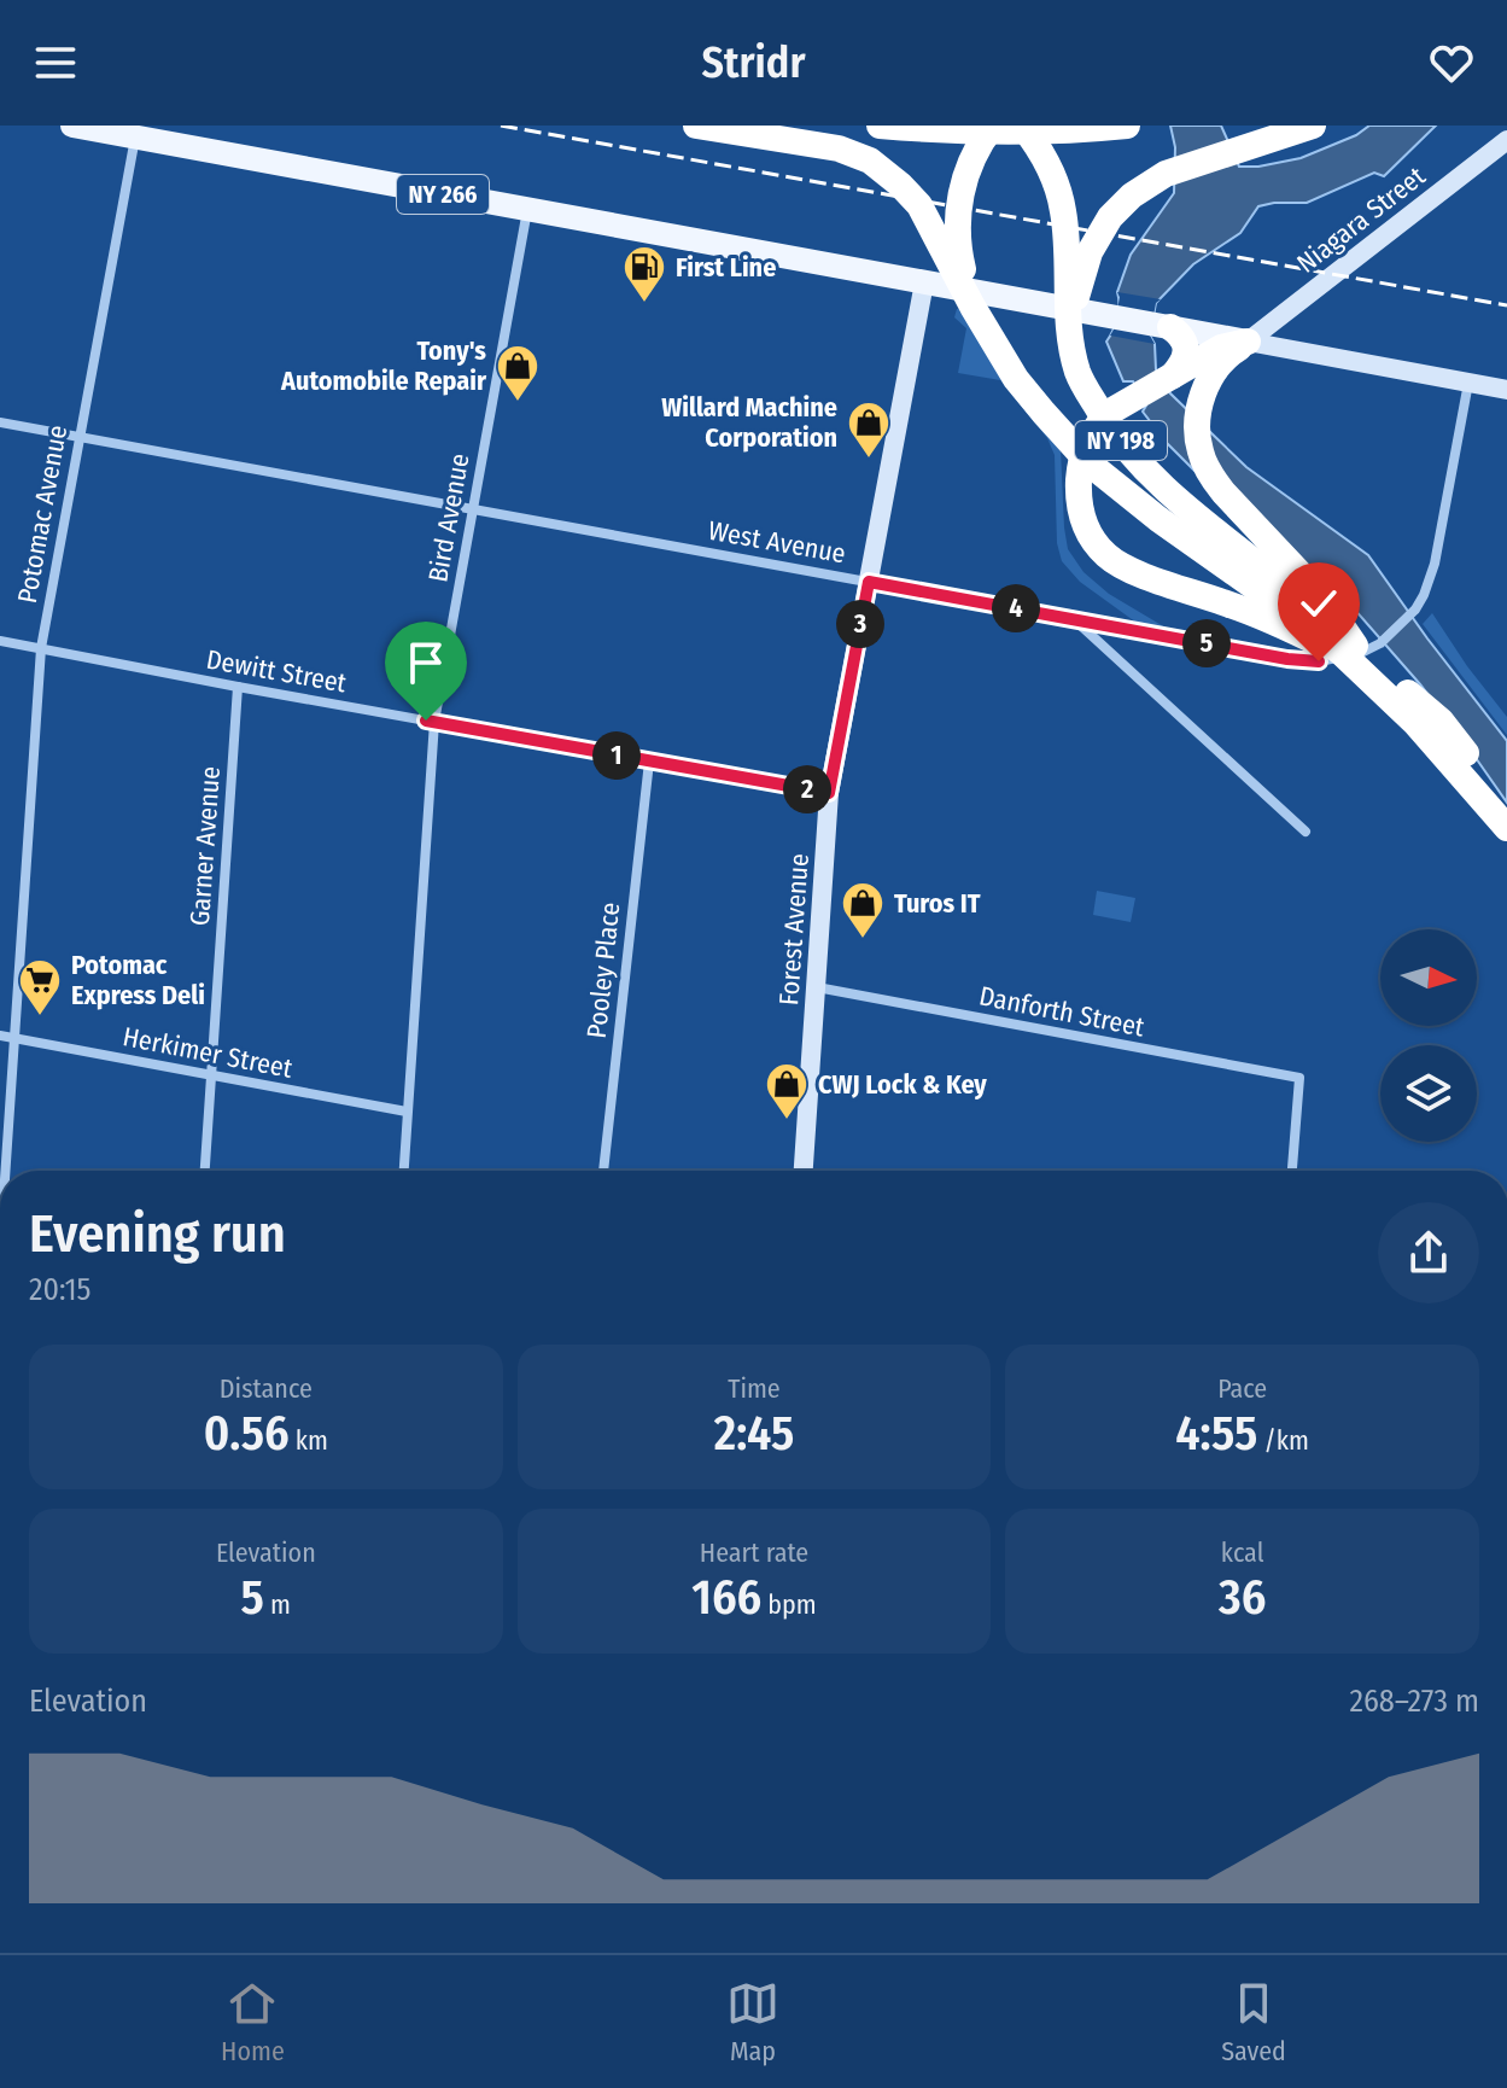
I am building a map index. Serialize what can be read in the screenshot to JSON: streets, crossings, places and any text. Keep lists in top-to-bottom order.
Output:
{
  "streets": {
    "highway": ["NY 198"],
    "main road": ["NY 266"],
    "street": [
      "Niagara Street",
      "Potomac Avenue",
      "Bird Avenue",
      "West Avenue",
      "Dewitt Street",
      "Garner Avenue",
      "Forest Avenue",
      "Pooley Place",
      "Danforth Street",
      "Herkimer Street"
    ]
  },
  "crossings": [
    ["NY 266", "Niagara Street"],
    ["NY 266", "Potomac Avenue"],
    ["NY 266", "Bird Avenue"],
    ["NY 266", "Forest Avenue"],
    ["NY 198", "West Avenue"],
    ["Potomac Avenue", "West Avenue"],
    ["Potomac Avenue", "Dewitt Street"],
    ["Potomac Avenue", "Herkimer Street"],
    ["Bird Avenue", "West Avenue"],
    ["Bird Avenue", "Dewitt Street"],
    ["Bird Avenue", "Herkimer Street"],
    ["West Avenue", "Forest Avenue"],
    ["Dewitt Street", "Garner Avenue"],
    ["Dewitt Street", "Forest Avenue"],
    ["Dewitt Street", "Pooley Place"],
    ["Garner Avenue", "Herkimer Street"],
    ["Forest Avenue", "Danforth Street"]
  ],
  "places": {
    "fuel station": ["First Line"],
    "shop": [
      "Tony's Automobile Repair",
      "Willard Machine Corporation",
      "Turos IT",
      "CWJ Lock & Key"
    ],
    "supermarket": ["Potomac Express Deli"]
  },
  "north": "right",
  "page": {
    "header": "Stridr",
    "pins": [
      "4",
      "3",
      "5",
      "1",
      "2"
    ],
    "heading": ["Evening run", "20:15"],
    "stats": [
      ["Distance", "0.56 km"],
      ["Time", "2:45"],
      ["Pace", "4:55 /km"],
      ["Elevation", "5 m"],
      ["Heart rate", "166 bpm"],
      ["kcal", "36"]
    ],
    "chart": ["Elevation", "268–273 m"],
    "tabs": ["Home", "Map", "Saved"]
  }
}
